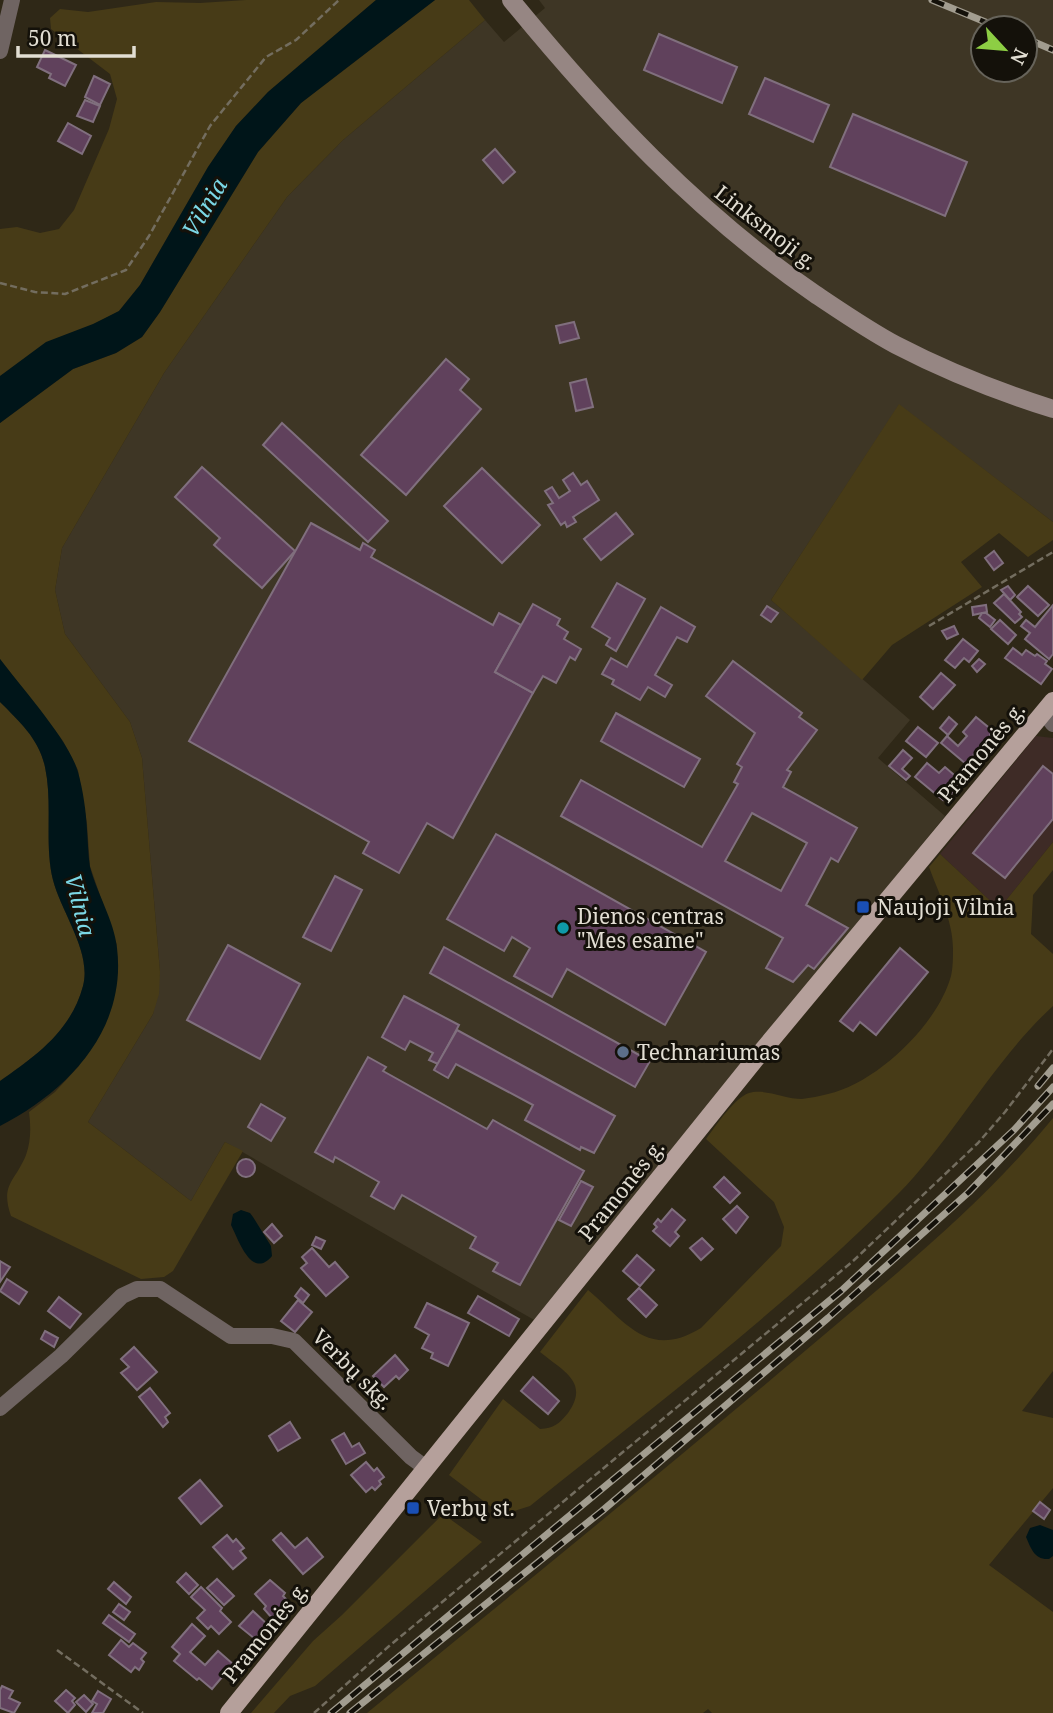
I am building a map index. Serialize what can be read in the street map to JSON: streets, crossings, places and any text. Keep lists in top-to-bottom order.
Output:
{
  "streets": {
    "main road": ["Linksmoji g.", "Pramonės g."],
    "street": ["Verbų skg."]
  },
  "crossings": [
    ["Pramonės g.", "Verbų skg."]
  ],
  "water": ["Vilnia"],
  "places": {
    "transit": ["Naujoji Vilnia", "Verbų st."],
    "other": ["Dienos centras \"Mes esame\"", "Technariumas"]
  },
  "scale_bar": "50 m",
  "north": "bottom right"
}
